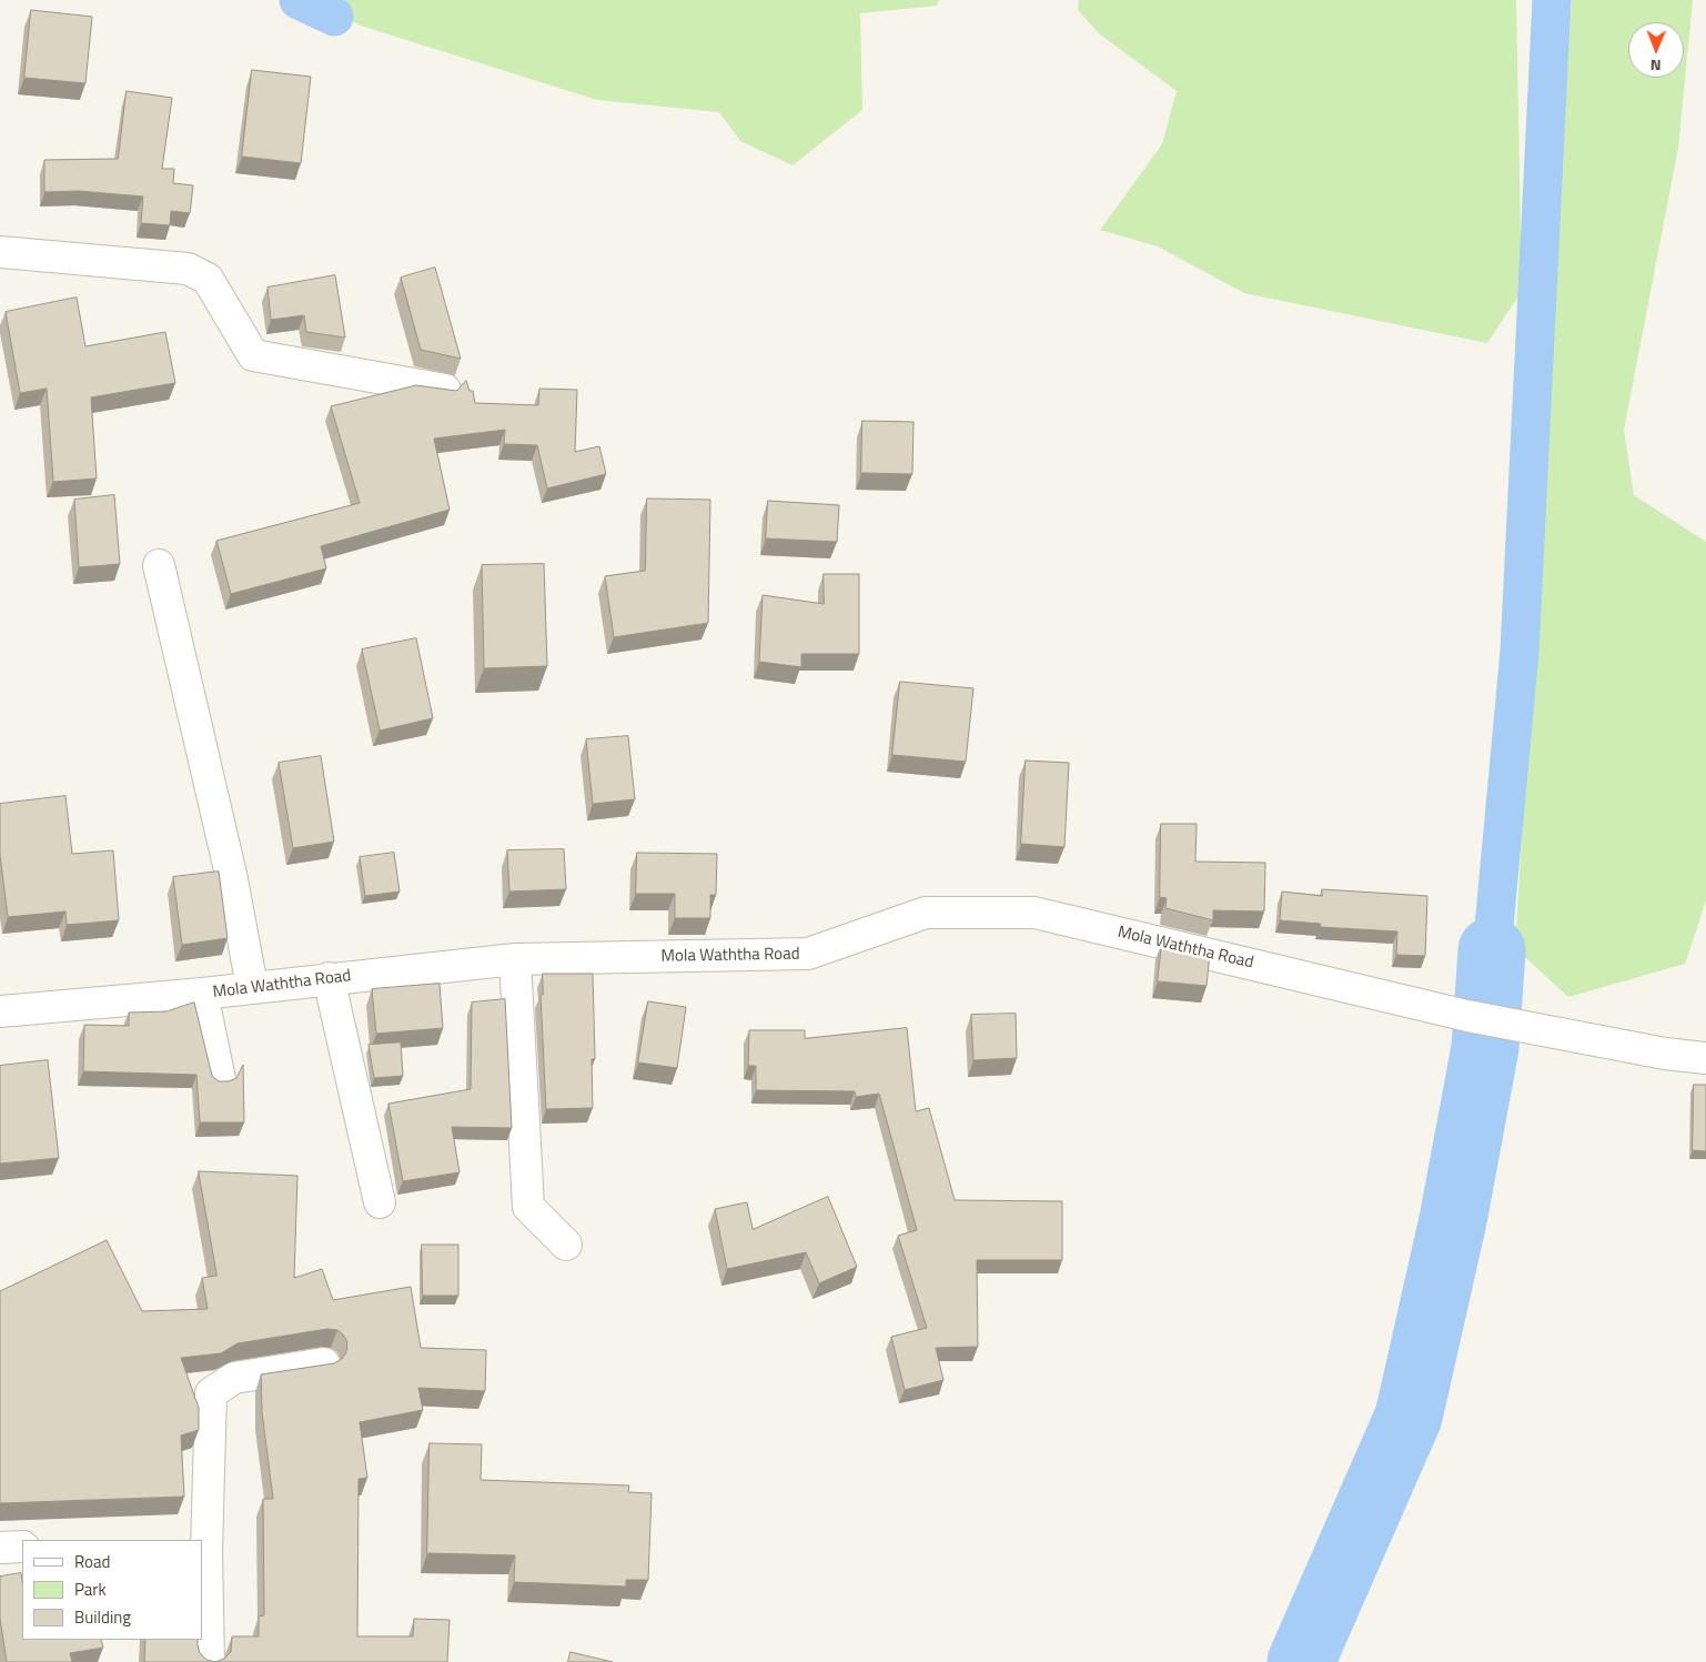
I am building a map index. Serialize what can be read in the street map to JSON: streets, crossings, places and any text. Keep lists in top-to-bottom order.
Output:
{
  "streets": {
    "street": ["Mola Waththa Road"]
  },
  "legend": ["Road", "Park", "Building"],
  "north": "bottom"
}
